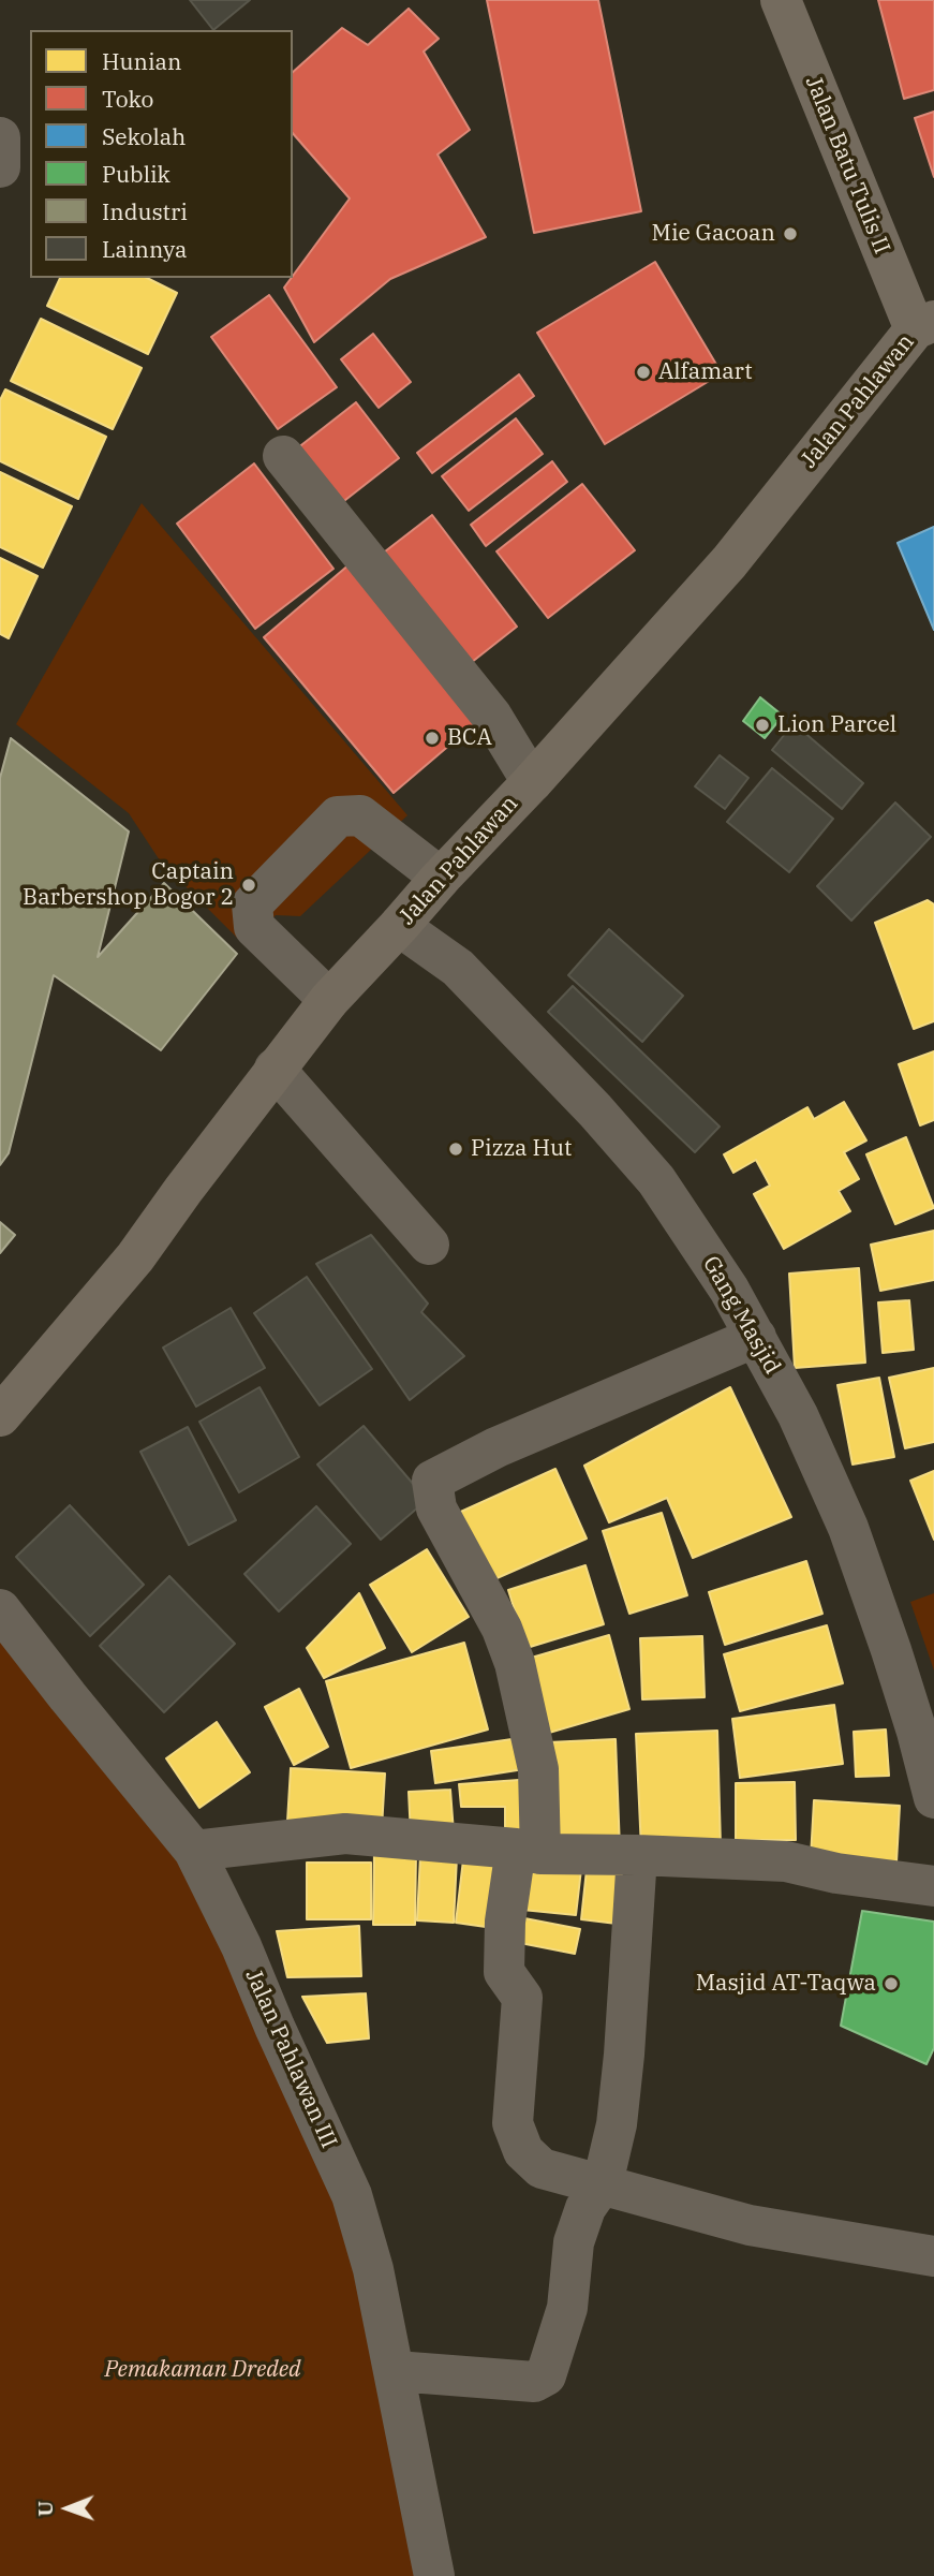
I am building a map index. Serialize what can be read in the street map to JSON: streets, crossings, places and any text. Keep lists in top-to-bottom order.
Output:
{
  "streets": {
    "main road": ["Jalan Batu Tulis II", "Jalan Pahlawan"],
    "street": ["Gang Masjid", "Jalan Pahlawan III"]
  },
  "crossings": [
    ["Jalan Batu Tulis II", "Jalan Pahlawan"],
    ["Jalan Pahlawan", "Gang Masjid"]
  ],
  "parks": ["Pemakaman Dreded"],
  "places": [
    "Mie Gacoan",
    "Alfamart",
    "Lion Parcel",
    "BCA",
    "Captain Barbershop Bogor 2",
    "Pizza Hut",
    "Masjid AT-Taqwa"
  ],
  "legend": [
    "Hunian",
    "Toko",
    "Sekolah",
    "Publik",
    "Industri",
    "Lainnya"
  ],
  "north": "left"
}
